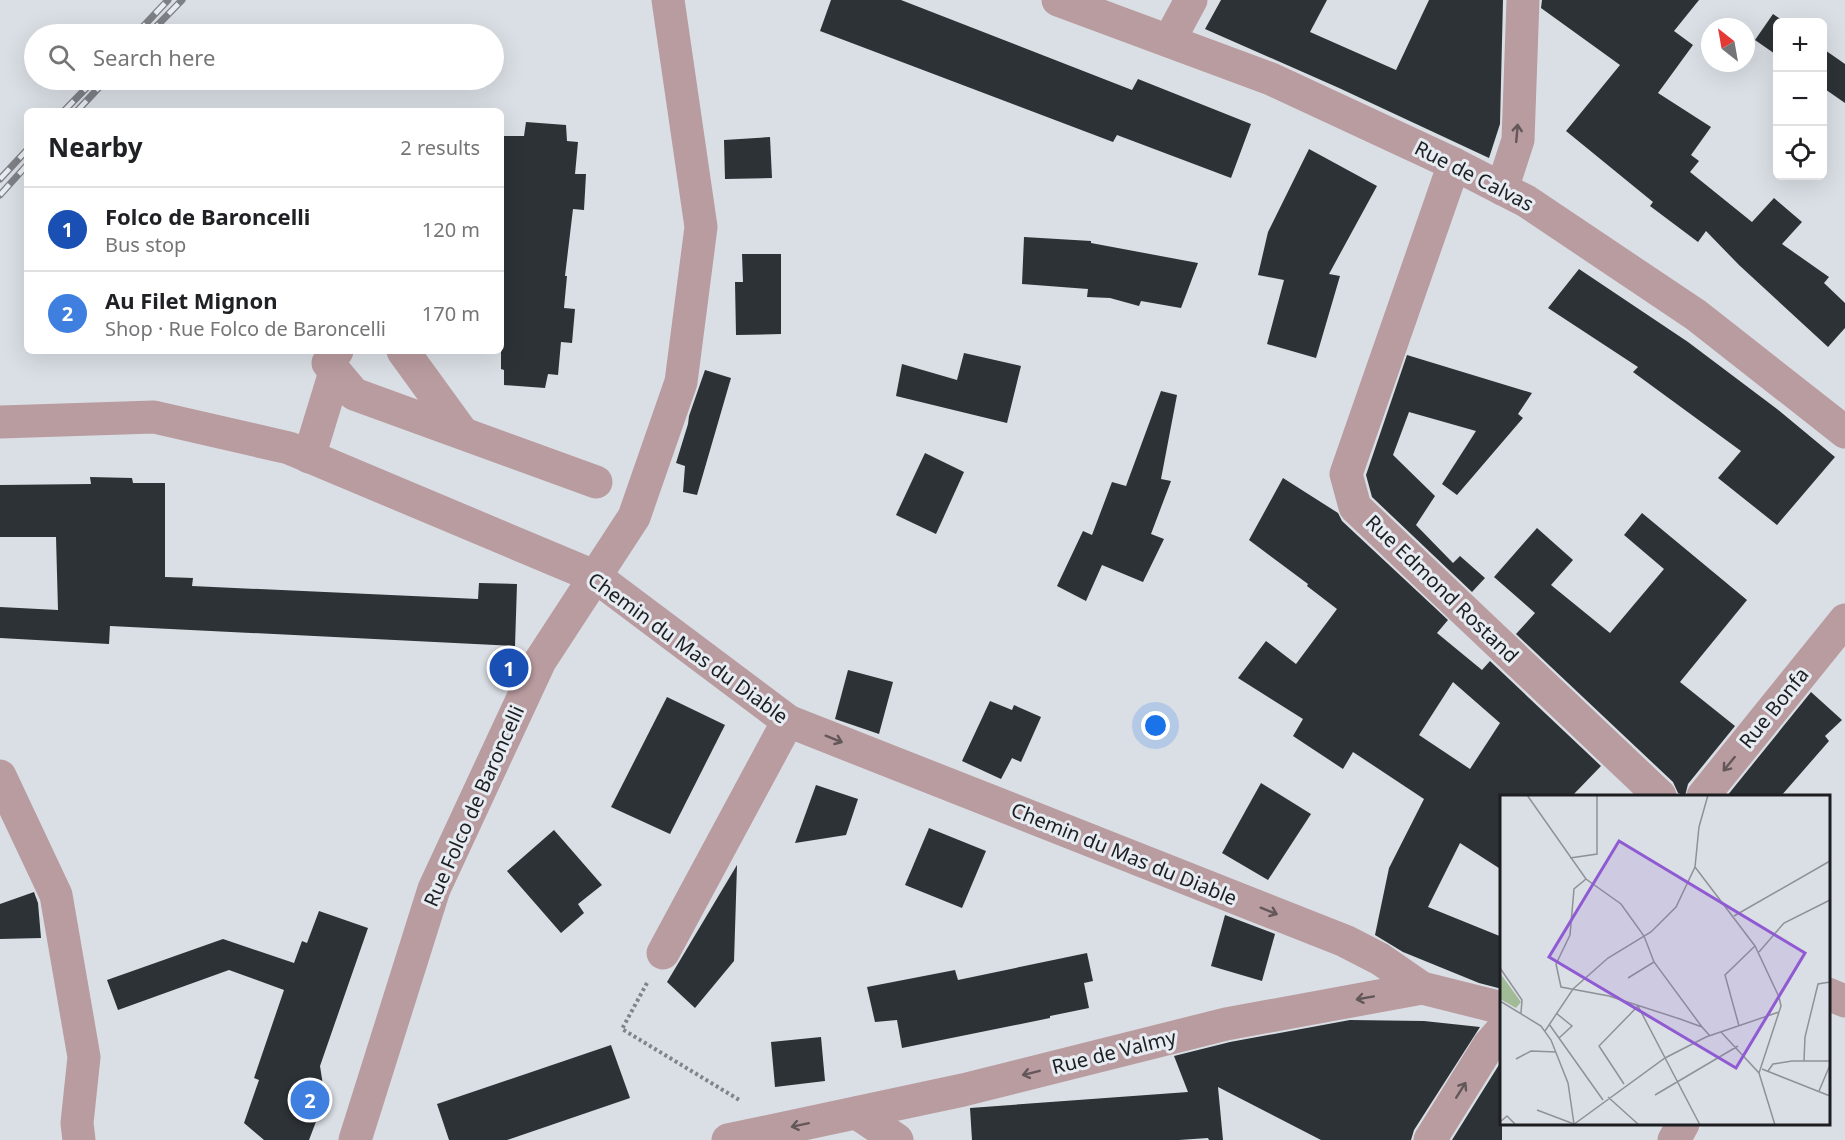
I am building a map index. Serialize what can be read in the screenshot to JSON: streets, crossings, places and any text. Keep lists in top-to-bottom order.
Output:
{
  "streets": {
    "street": [
      "Rue de Calvas",
      "Rue Edmond Rostand",
      "Chemin du Mas du Diable",
      "Rue Bonfa",
      "Rue Folco de Baroncelli",
      "Rue de Valmy"
    ]
  },
  "crossings": [
    ["Rue de Calvas", "Rue Edmond Rostand"],
    ["Chemin du Mas du Diable", "Rue Folco de Baroncelli"],
    ["Chemin du Mas du Diable", "Rue de Valmy"]
  ],
  "one_way": ["Chemin du Mas du Diable", "Rue Bonfa", "Rue de Valmy"],
  "north": "top left",
  "page": {
    "map_buttons": ["+", "−"],
    "search": "Search here",
    "heading": ["Nearby", "2 results"],
    "list": [
      {
        "mark": "1",
        "name": "Folco de Baroncelli",
        "note": "Bus stop",
        "value": "120 m"
      },
      {
        "mark": "2",
        "name": "Au Filet Mignon",
        "note": "Shop · Rue Folco de Baroncelli",
        "value": "170 m"
      }
    ],
    "pins": ["1", "2"]
  }
}
